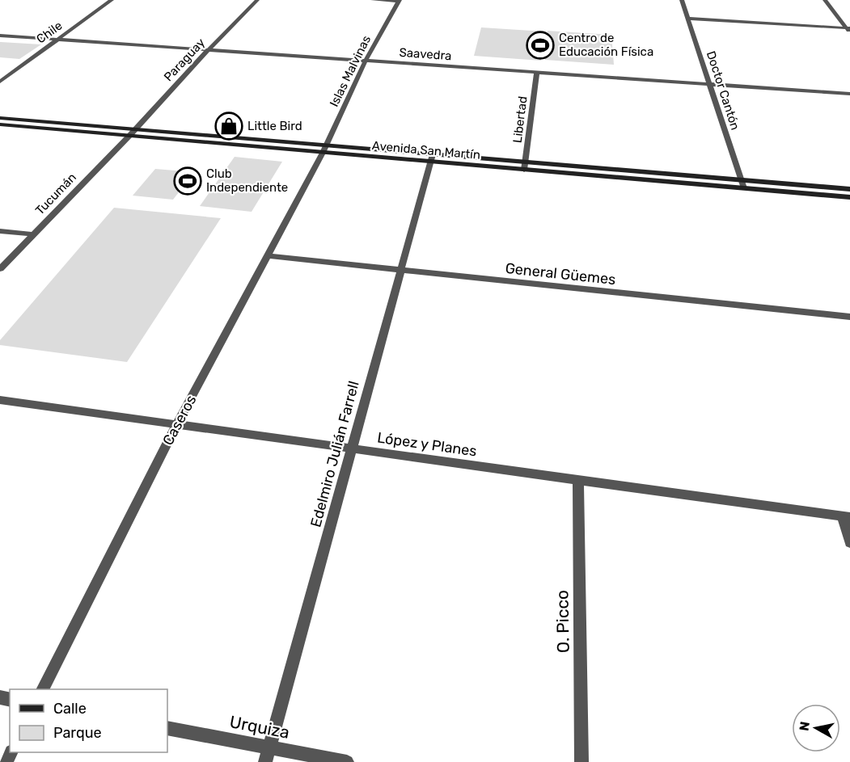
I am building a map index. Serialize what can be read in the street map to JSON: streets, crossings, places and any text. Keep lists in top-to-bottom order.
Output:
{
  "streets": {
    "main road": ["Avenida San Martín"],
    "street": [
      "Chile",
      "Saavedra",
      "Paraguay",
      "Islas Malvinas",
      "Doctor Cantón",
      "Libertad",
      "Tucumán",
      "General Güemes",
      "Caseros",
      "López y Planes",
      "Edelmiro Julián Farrell",
      "O. Picco",
      "Urquiza"
    ]
  },
  "crossings": [
    ["Chile", "Saavedra"],
    ["Saavedra", "Paraguay"],
    ["Saavedra", "Islas Malvinas"],
    ["Saavedra", "Doctor Cantón"],
    ["Saavedra", "Libertad"],
    ["Paraguay", "Avenida San Martín"],
    ["Paraguay", "Tucumán"],
    ["Islas Malvinas", "Avenida San Martín"],
    ["Islas Malvinas", "Caseros"],
    ["Doctor Cantón", "Avenida San Martín"],
    ["Libertad", "Avenida San Martín"],
    ["Avenida San Martín", "Tucumán"],
    ["Avenida San Martín", "Caseros"],
    ["Avenida San Martín", "Edelmiro Julián Farrell"],
    ["General Güemes", "Caseros"],
    ["General Güemes", "Edelmiro Julián Farrell"],
    ["Caseros", "López y Planes"],
    ["López y Planes", "Edelmiro Julián Farrell"],
    ["López y Planes", "O. Picco"],
    ["Edelmiro Julián Farrell", "Urquiza"]
  ],
  "places": {
    "sports": ["Centro de Educación Física", "Club Independiente"],
    "shop": ["Little Bird"]
  },
  "legend": ["Calle", "Parque"],
  "north": "left"
}
